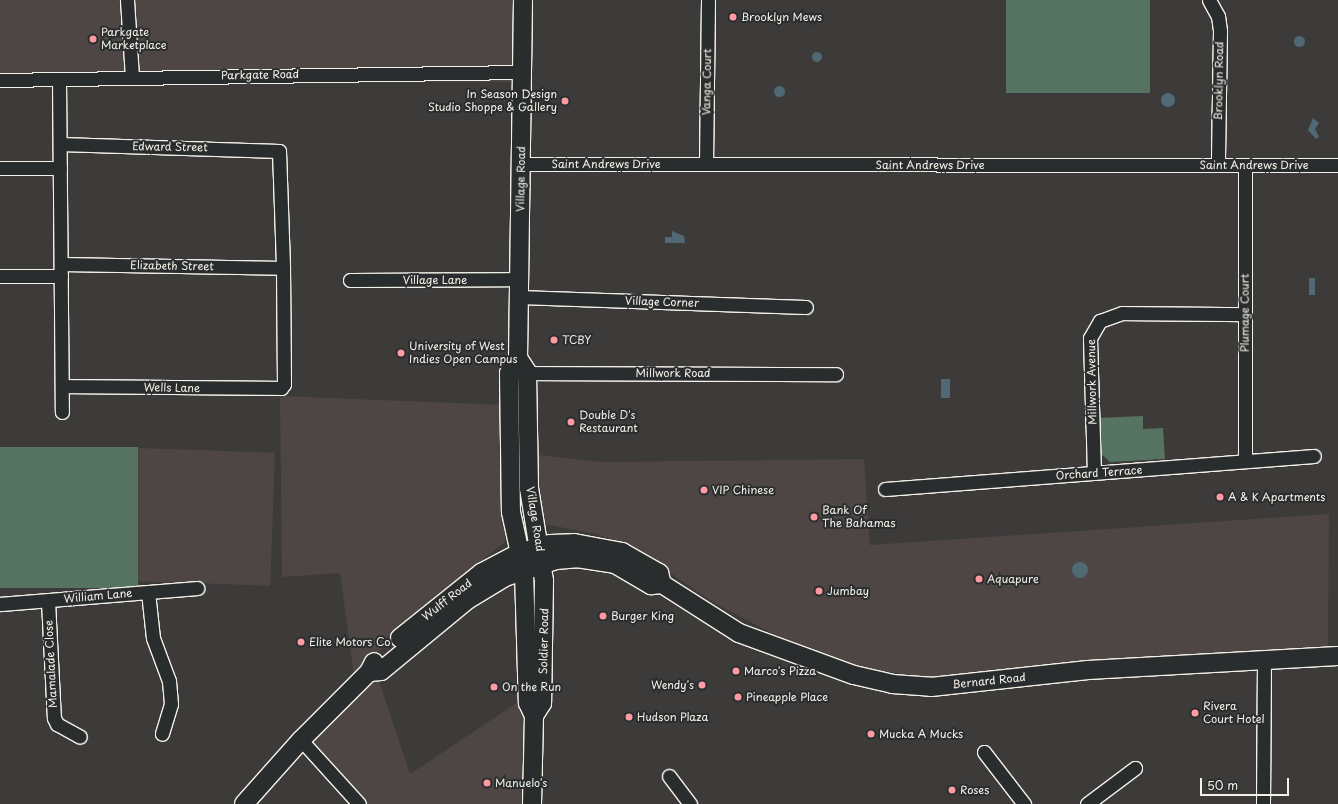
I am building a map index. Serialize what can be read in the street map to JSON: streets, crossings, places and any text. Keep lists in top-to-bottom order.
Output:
{
  "streets": {
    "main road": [
      "Village Road",
      "Wulff Road",
      "Soldier Road",
      "Bernard Road"
    ],
    "street": [
      "Parkgate Road",
      "Brooklyn Road",
      "Vanga Court",
      "Edward Street",
      "Saint Andrews Drive",
      "Elizabeth Street",
      "Village Lane",
      "Village Corner",
      "Plumage Court",
      "Millwork Road",
      "Millwork Avenue",
      "Wells Lane",
      "Orchard Terrace",
      "William Lane",
      "Mamalade Close"
    ]
  },
  "crossings": [
    ["Parkgate Road", "Village Road"],
    ["Brooklyn Road", "Saint Andrews Drive"],
    ["Vanga Court", "Saint Andrews Drive"],
    ["Edward Street", "Elizabeth Street"],
    ["Edward Street", "Wells Lane"],
    ["Saint Andrews Drive", "Village Road"],
    ["Saint Andrews Drive", "Plumage Court"],
    ["Village Road", "Village Lane"],
    ["Village Road", "Village Corner"],
    ["Village Road", "Millwork Road"],
    ["Village Road", "Wulff Road"],
    ["Village Road", "Soldier Road"],
    ["Village Road", "Bernard Road"],
    ["Elizabeth Street", "Wells Lane"],
    ["Plumage Court", "Millwork Avenue"],
    ["Plumage Court", "Orchard Terrace"],
    ["Millwork Avenue", "Orchard Terrace"],
    ["William Lane", "Mamalade Close"],
    ["Wulff Road", "Soldier Road"],
    ["Wulff Road", "Bernard Road"],
    ["Soldier Road", "Bernard Road"]
  ],
  "places": [
    "Brooklyn Mews",
    "Parkgate Marketplace",
    "In Season Design Studio Shoppe & Gallery",
    "TCBY",
    "University of West Indies Open Campus",
    "Double D's Restaurant",
    "VIP Chinese",
    "A & K Apartments",
    "Bank Of The Bahamas",
    "Aquapure",
    "Jumbay",
    "Burger King",
    "Elite Motors Co",
    "Marco's Pizza",
    "Wendy's",
    "On the Run",
    "Pineapple Place",
    "Rivera Court Hotel",
    "Hudson Plaza",
    "Mucka A Mucks",
    "Manuelo's",
    "Roses"
  ],
  "scale_bar": "50 m"
}
